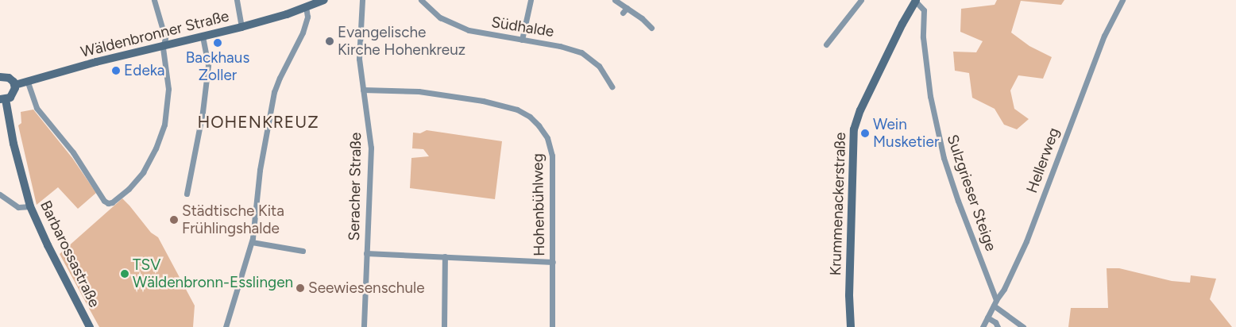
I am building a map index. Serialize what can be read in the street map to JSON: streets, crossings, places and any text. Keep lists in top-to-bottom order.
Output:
{
  "streets": {
    "street": [
      "Südhalde",
      "Wäldenbronner Straße",
      "Hellerweg",
      "Seracher Straße",
      "Sulzgrieser Steige",
      "Krummenackerstraße",
      "Hohenbühlweg",
      "Barbarossastraße"
    ]
  },
  "crossings": [
    ["Hellerweg", "Sulzgrieser Steige"],
    ["Seracher Straße", "Hohenbühlweg"],
    ["Sulzgrieser Steige", "Krummenackerstraße"]
  ],
  "districts": ["HOHENKREUZ"],
  "places": [
    "Evangelische Kirche Hohenkreuz",
    "Backhaus Zoller",
    "Edeka",
    "Wein Musketier",
    "Städtische Kita Frühlingshalde",
    "TSV Wäldenbronn-Esslingen",
    "Seewiesenschule"
  ]
}
